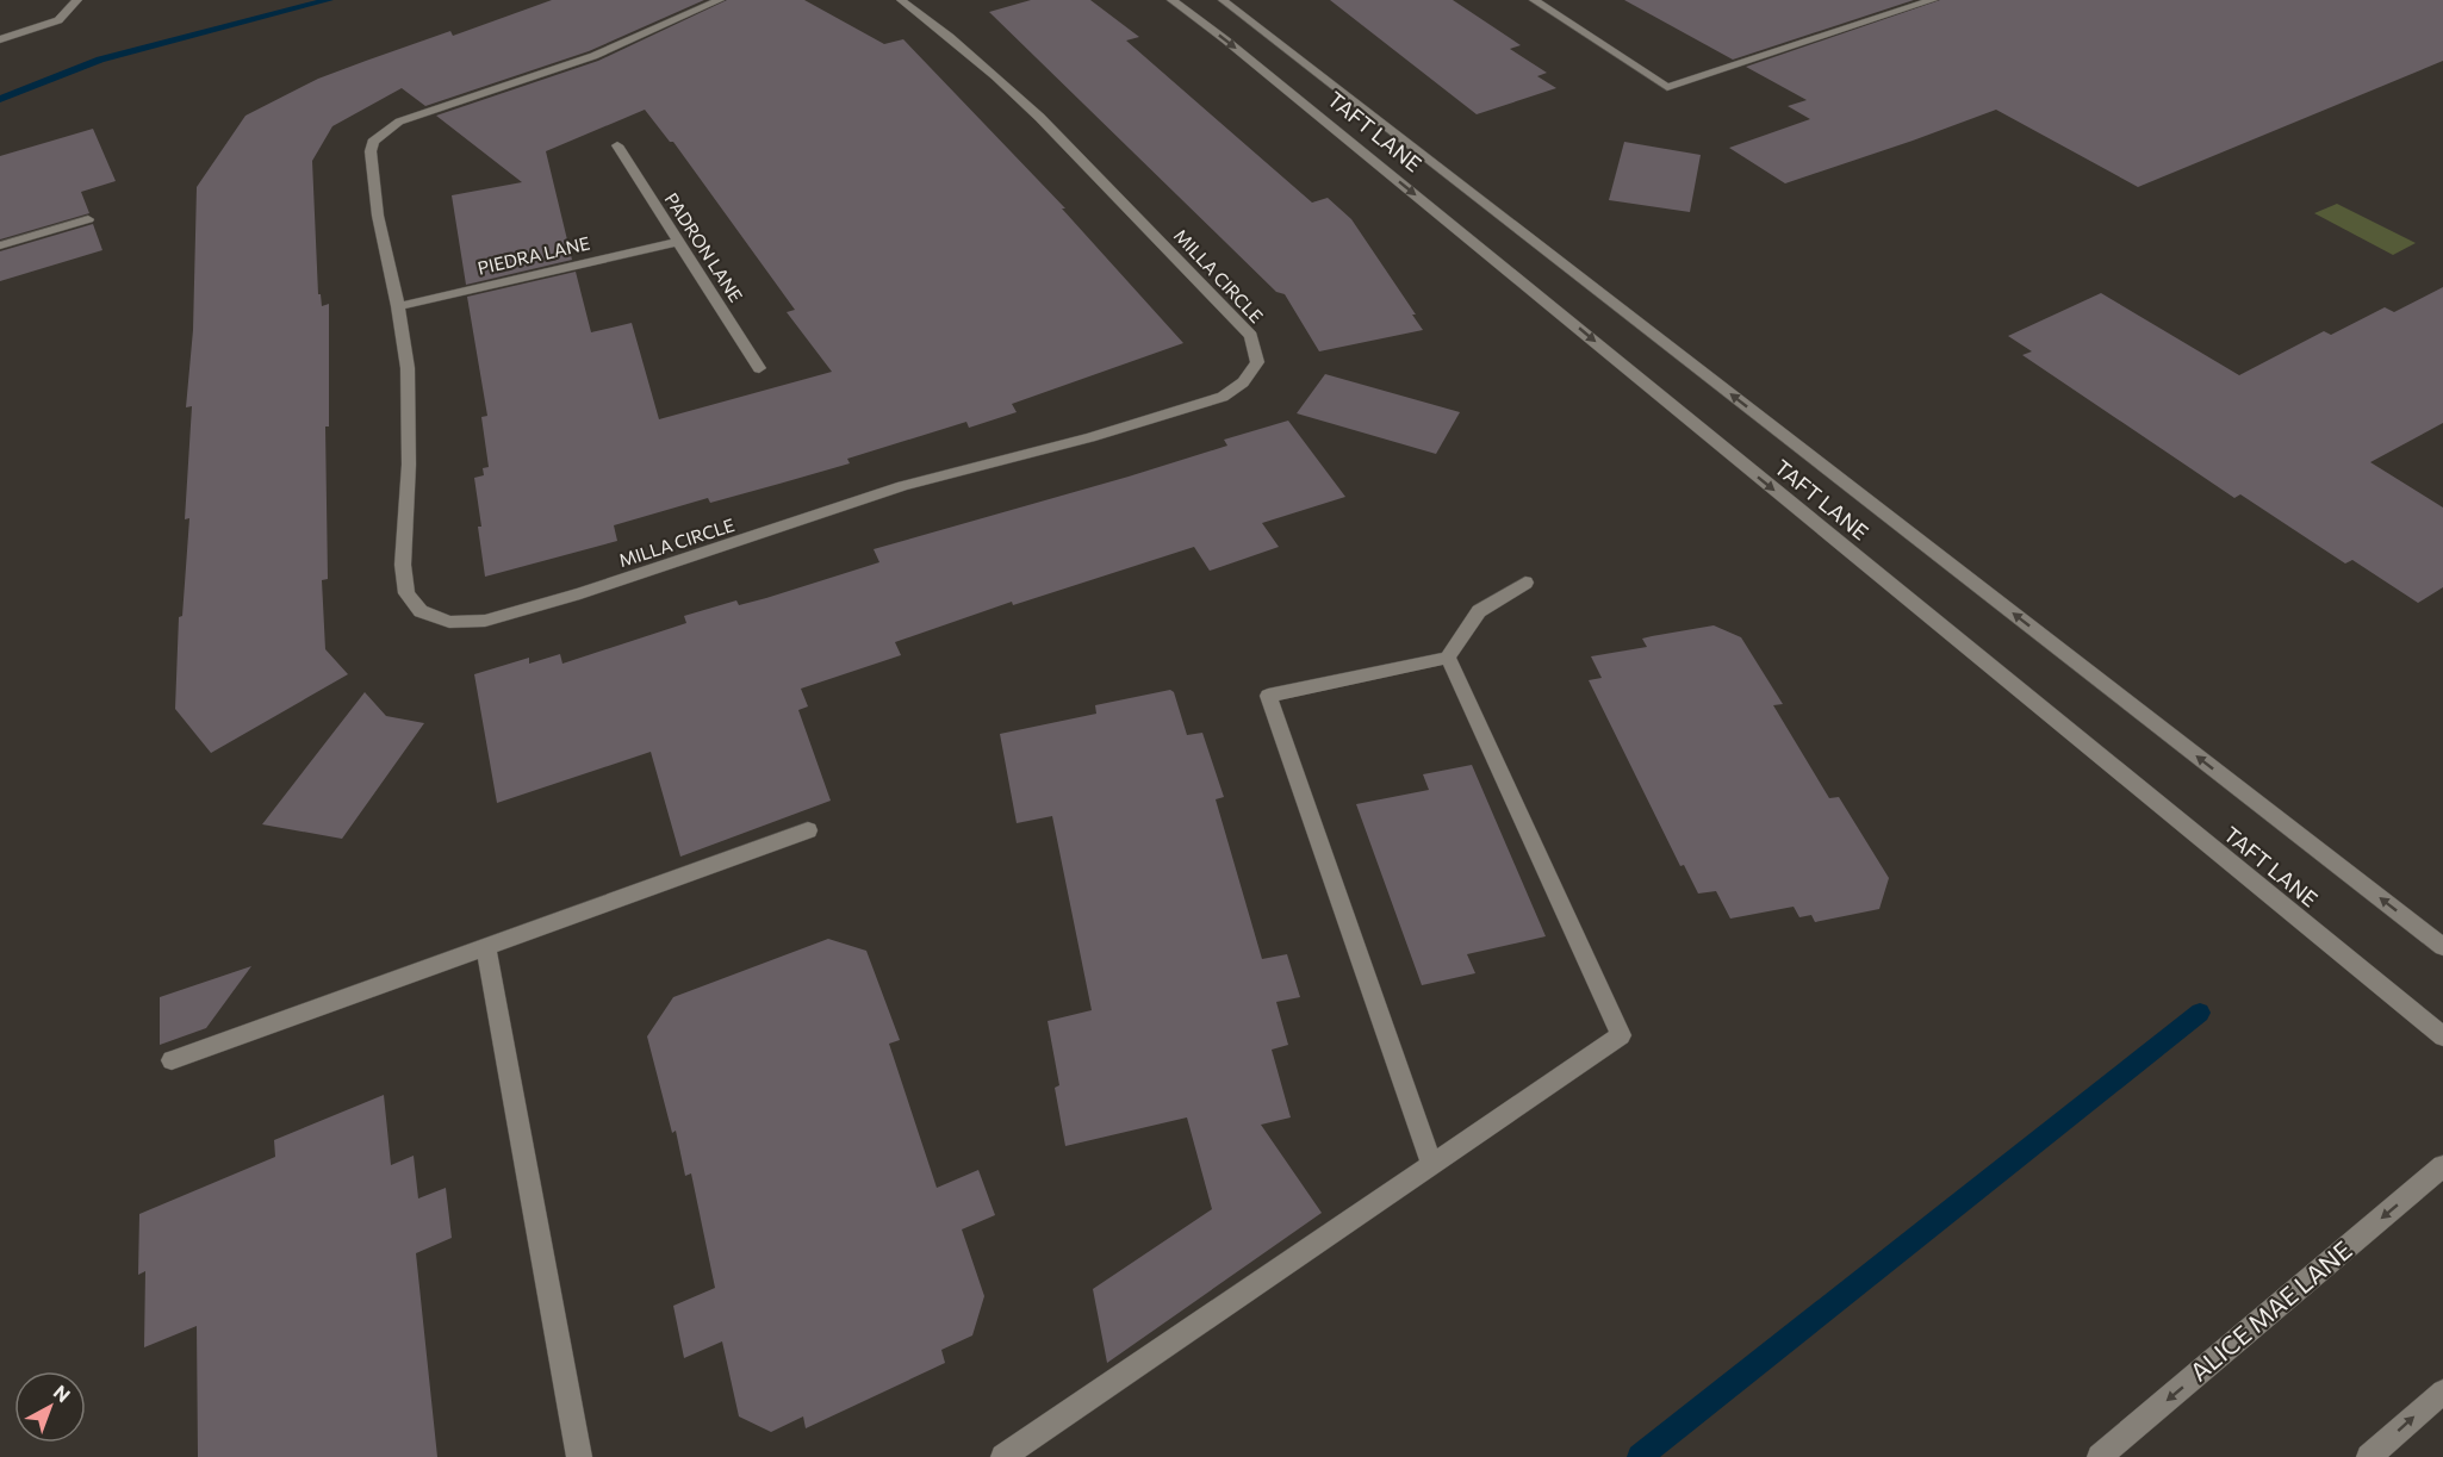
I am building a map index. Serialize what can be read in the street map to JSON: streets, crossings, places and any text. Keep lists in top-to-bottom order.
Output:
{
  "streets": {
    "street": [
      "TAFT LANE",
      "PADRON LANE",
      "PIEDRA LANE",
      "MILLA CIRCLE",
      "ALICE MAE LANE"
    ]
  },
  "crossings": [
    ["PADRON LANE", "PIEDRA LANE"],
    ["PIEDRA LANE", "MILLA CIRCLE"]
  ],
  "one_way": ["ALICE MAE LANE"],
  "north": "top right"
}
